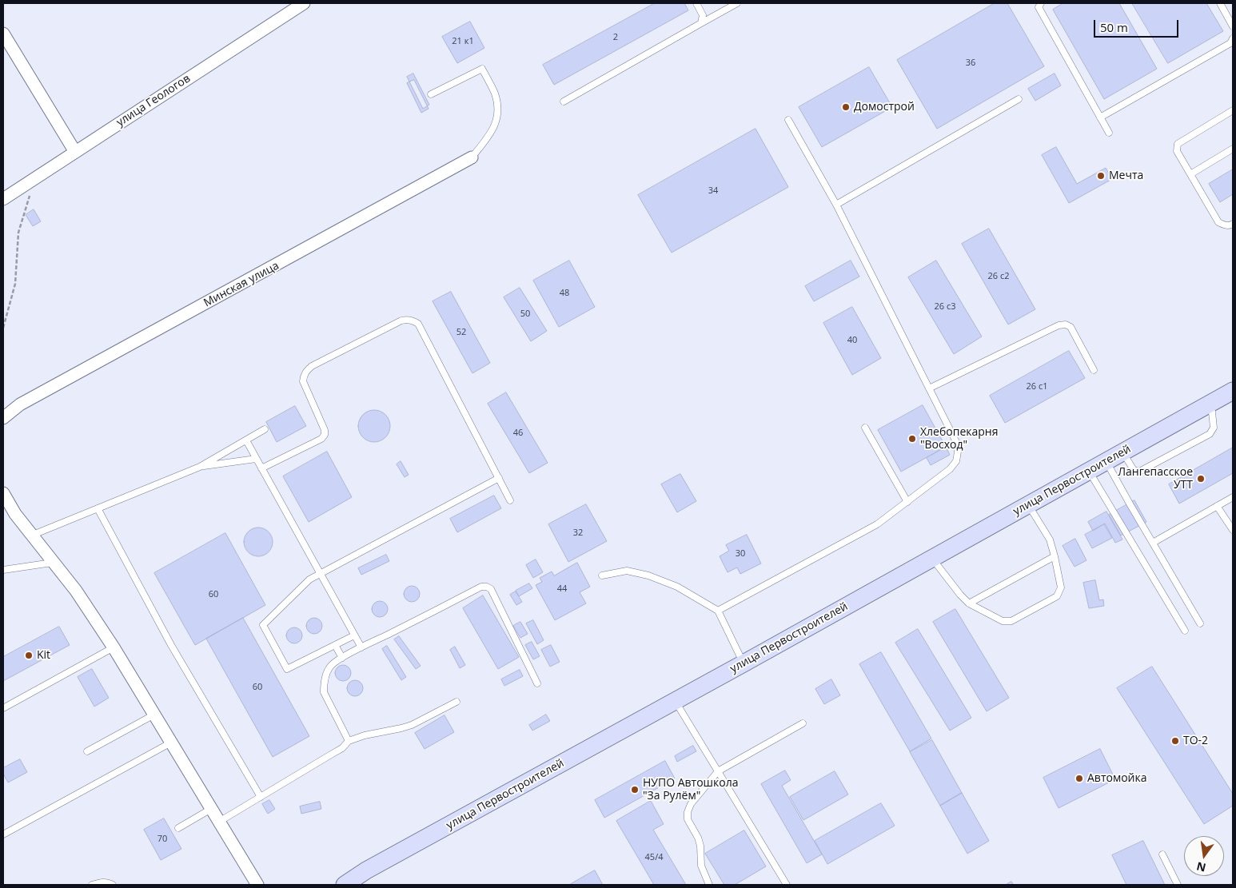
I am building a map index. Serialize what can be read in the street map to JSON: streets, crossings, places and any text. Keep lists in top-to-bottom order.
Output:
{
  "streets": {
    "street": ["улица Геологов", "Минская улица", "улица Первостроителей"]
  },
  "places": [
    "Домострой",
    "Мечта",
    "Хлебопекарня \"Восход\"",
    "Лангепасское УТТ",
    "Kit",
    "ТО-2",
    "Автомойка",
    "НУПО Автошкола \"За Рулём\""
  ],
  "house_numbers": [
    "2",
    "21 к1",
    "36",
    "34",
    "26 с2",
    "48",
    "26 с3",
    "50",
    "52",
    "40",
    "26 с1",
    "46",
    "32",
    "30",
    "44",
    "60",
    "60",
    "70",
    "45/4"
  ],
  "scale_bar": "50 m",
  "north": "bottom"
}
